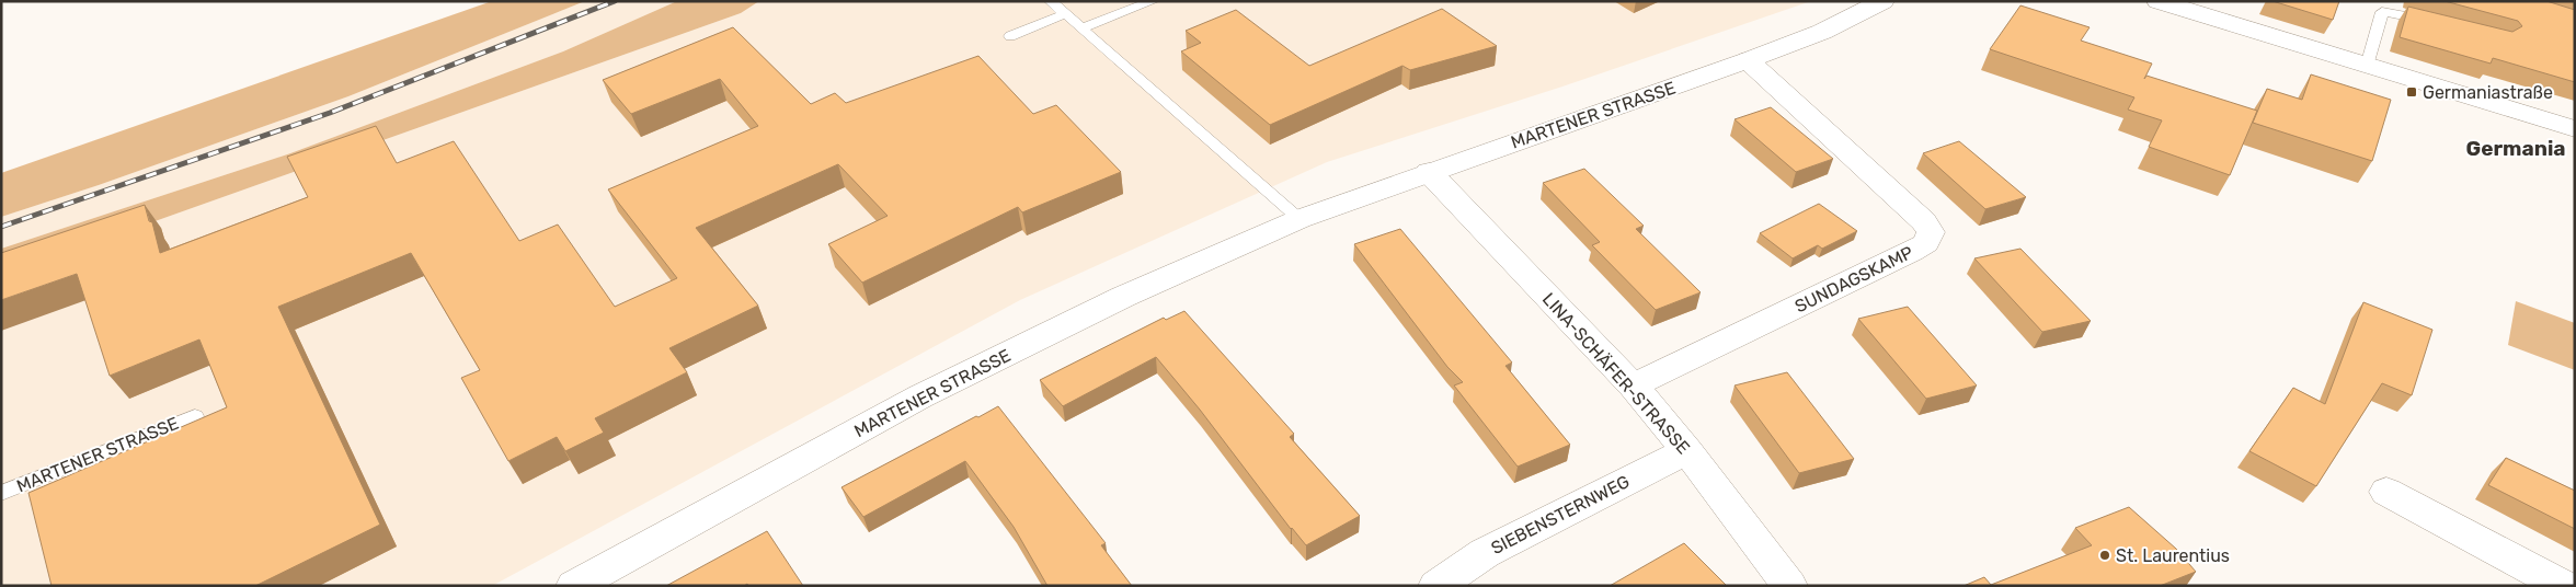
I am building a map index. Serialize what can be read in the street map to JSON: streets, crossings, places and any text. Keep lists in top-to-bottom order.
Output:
{
  "streets": {
    "street": [
      "MARTENER STRASSE",
      "SUNDAGSKAMP",
      "LINA-SCHÄFER-STRASSE",
      "SIEBENSTERNWEG"
    ]
  },
  "crossings": [
    ["MARTENER STRASSE", "SUNDAGSKAMP"],
    ["MARTENER STRASSE", "LINA-SCHÄFER-STRASSE"],
    ["SUNDAGSKAMP", "LINA-SCHÄFER-STRASSE"],
    ["LINA-SCHÄFER-STRASSE", "SIEBENSTERNWEG"]
  ],
  "districts": ["Germania"],
  "places": {
    "transit": ["Germaniastraße"],
    "other": ["St. Laurentius"]
  }
}
